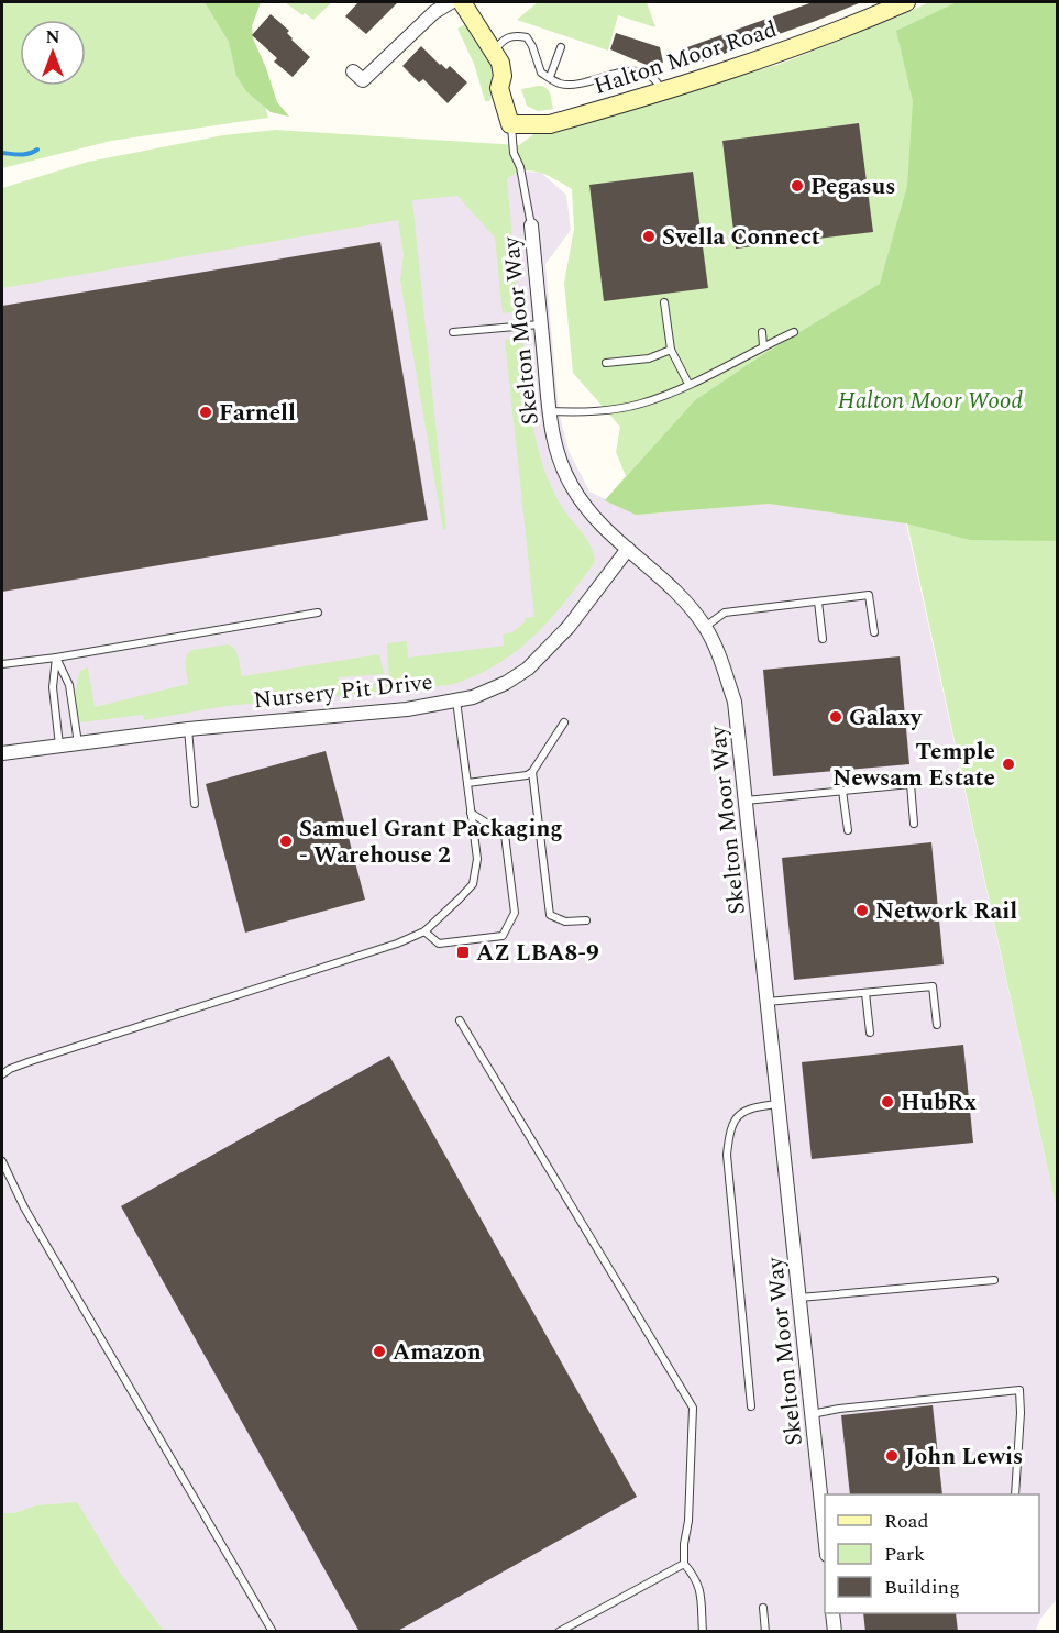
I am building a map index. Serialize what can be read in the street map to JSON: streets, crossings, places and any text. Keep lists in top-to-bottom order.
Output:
{
  "streets": {
    "street": ["Halton Moor Road", "Skelton Moor Way", "Nursery Pit Drive"]
  },
  "crossings": [
    ["Halton Moor Road", "Skelton Moor Way"],
    ["Skelton Moor Way", "Nursery Pit Drive"]
  ],
  "parks": ["Halton Moor Wood"],
  "places": {
    "other": [
      "Pegasus",
      "Svella Connect",
      "Farnell",
      "Galaxy",
      "Temple Newsam Estate",
      "Samuel Grant Packaging - Warehouse 2",
      "Network Rail",
      "HubRx",
      "Amazon",
      "John Lewis"
    ],
    "transit": ["AZ LBA8-9"]
  },
  "legend": ["Road", "Park", "Building"],
  "north": "top"
}
